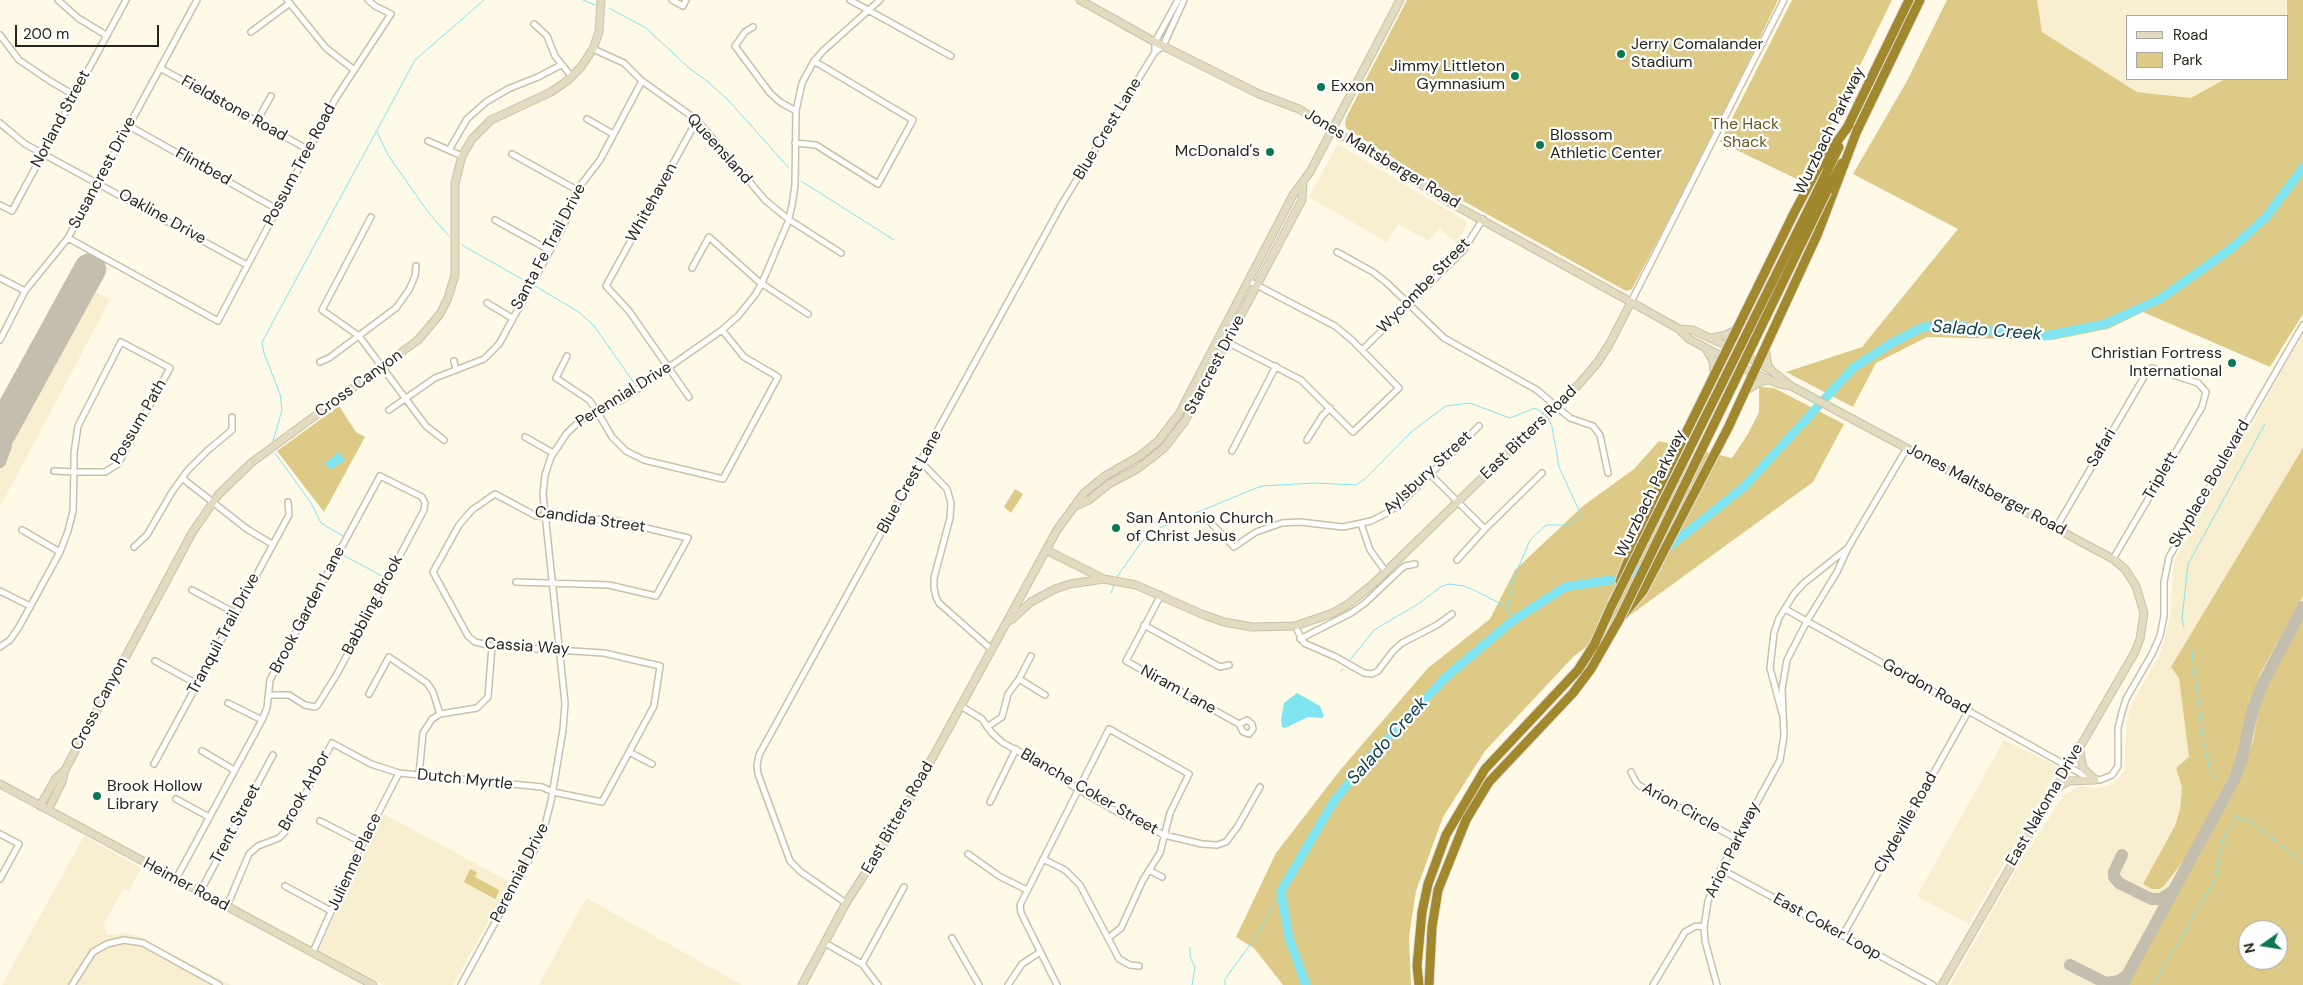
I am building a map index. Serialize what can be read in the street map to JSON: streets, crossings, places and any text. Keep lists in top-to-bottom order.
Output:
{
  "streets": {
    "highway": ["Wurzbach Parkway"],
    "main road": [
      "Jones Maltsberger Road",
      "Starcrest Drive",
      "Cross Canyon",
      "East Bitters Road",
      "East Nakoma Drive",
      "Heimer Road"
    ],
    "street": [
      "Fieldstone Road",
      "Norland Street",
      "Blue Crest Lane",
      "Queensland",
      "Possum Tree Road",
      "Flintbed",
      "Susancrest Drive",
      "Whitehaven",
      "Oakline Drive",
      "Santa Fe Trail Drive",
      "Wycombe Street",
      "Perennial Drive",
      "Possum Path",
      "Safari",
      "Aylsbury Street",
      "Triplett",
      "Skyplace Boulevard",
      "Candida Street",
      "Babbling Brook",
      "Brook Garden Lane",
      "Tranquil Trail Drive",
      "Cassia Way",
      "Gordon Road",
      "Niram Lane",
      "Dutch Myrtle",
      "Brook Arbor",
      "Blanche Coker Street",
      "Arion Circle",
      "Clydeville Road",
      "Trent Street",
      "Arion Parkway",
      "Julienne Place",
      "East Coker Loop"
    ]
  },
  "crossings": [
    ["Fieldstone Road", "Possum Tree Road"],
    ["Fieldstone Road", "Susancrest Drive"],
    ["Norland Street", "Oakline Drive"],
    ["Blue Crest Lane", "Jones Maltsberger Road"],
    ["Blue Crest Lane", "East Bitters Road"],
    ["Queensland", "Whitehaven"],
    ["Queensland", "Santa Fe Trail Drive"],
    ["Queensland", "Cross Canyon"],
    ["Queensland", "Perennial Drive"],
    ["Jones Maltsberger Road", "Wycombe Street"],
    ["Jones Maltsberger Road", "Starcrest Drive"],
    ["Jones Maltsberger Road", "East Bitters Road"],
    ["Jones Maltsberger Road", "Safari"],
    ["Jones Maltsberger Road", "Triplett"],
    ["Jones Maltsberger Road", "East Nakoma Drive"],
    ["Jones Maltsberger Road", "Arion Parkway"],
    ["Possum Tree Road", "Flintbed"],
    ["Possum Tree Road", "Susancrest Drive"],
    ["Possum Tree Road", "Oakline Drive"],
    ["Flintbed", "Susancrest Drive"],
    ["Susancrest Drive", "Oakline Drive"],
    ["Whitehaven", "Perennial Drive"],
    ["Starcrest Drive", "East Bitters Road"],
    ["Cross Canyon", "Heimer Road"],
    ["Perennial Drive", "Candida Street"],
    ["Perennial Drive", "Cassia Way"],
    ["Perennial Drive", "Dutch Myrtle"],
    ["East Bitters Road", "Blanche Coker Street"],
    ["Safari", "Triplett"],
    ["Candida Street", "Cassia Way"],
    ["Babbling Brook", "Brook Garden Lane"],
    ["Brook Garden Lane", "Heimer Road"],
    ["Cassia Way", "Dutch Myrtle"],
    ["Gordon Road", "East Nakoma Drive"],
    ["Gordon Road", "Clydeville Road"],
    ["Gordon Road", "Arion Parkway"],
    ["Dutch Myrtle", "Brook Arbor"],
    ["Dutch Myrtle", "Julienne Place"],
    ["Brook Arbor", "Heimer Road"],
    ["Arion Circle", "Arion Parkway"],
    ["Clydeville Road", "East Coker Loop"],
    ["Trent Street", "Heimer Road"],
    ["Arion Parkway", "East Coker Loop"],
    ["Julienne Place", "Heimer Road"]
  ],
  "water": ["Salado Creek"],
  "parks": ["The Hack Shack"],
  "places": [
    "Jerry Comalander Stadium",
    "Jimmy Littleton Gymnasium",
    "Exxon",
    "Blossom Athletic Center",
    "McDonald's",
    "Christian Fortress International",
    "San Antonio Church of Christ Jesus",
    "Brook Hollow Library"
  ],
  "legend": ["Road", "Park"],
  "scale_bar": "200 m",
  "north": "left"
}
